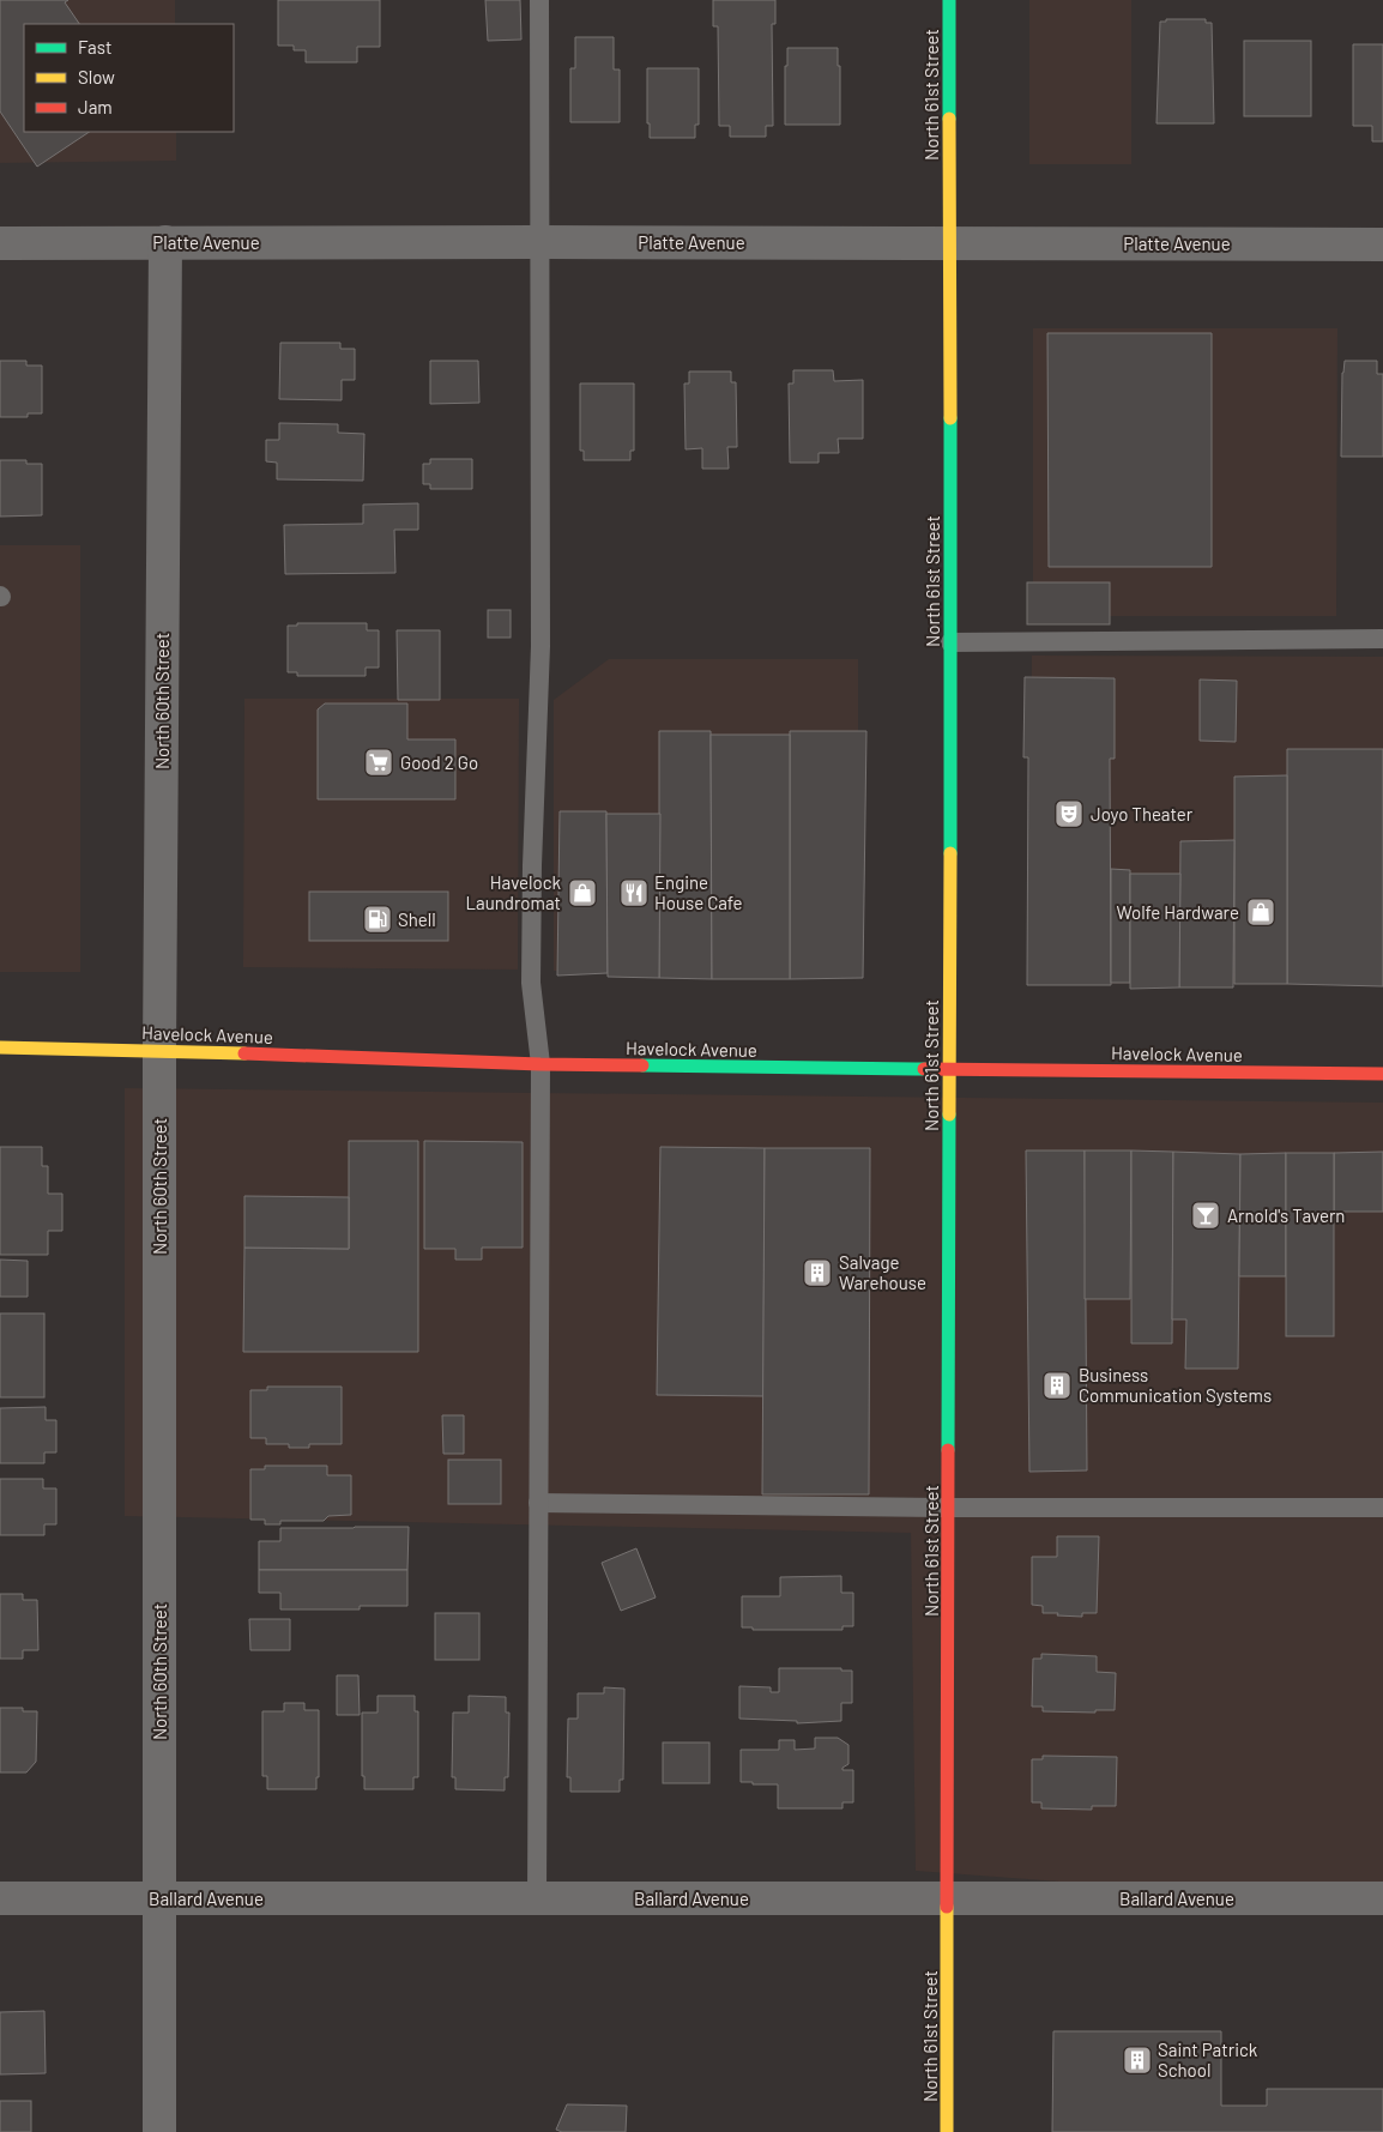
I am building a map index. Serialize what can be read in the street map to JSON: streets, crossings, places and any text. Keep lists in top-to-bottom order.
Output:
{
  "streets": {
    "street": [
      "North 61st Street",
      "Platte Avenue",
      "North 60th Street",
      "Havelock Avenue",
      "Ballard Avenue"
    ]
  },
  "crossings": [
    ["North 61st Street", "Platte Avenue"],
    ["North 61st Street", "Havelock Avenue"],
    ["North 61st Street", "Ballard Avenue"],
    ["Platte Avenue", "North 60th Street"],
    ["North 60th Street", "Havelock Avenue"],
    ["North 60th Street", "Ballard Avenue"]
  ],
  "places": {
    "supermarket": ["Good 2 Go"],
    "theatre": ["Joyo Theater"],
    "shop": ["Havelock Laundromat", "Wolfe Hardware"],
    "restaurant": ["Engine House Cafe"],
    "fuel station": ["Shell"],
    "bar": ["Arnold's Tavern"],
    "building": ["Salvage Warehouse", "Business Communication Systems", "Saint Patrick School"]
  },
  "legend": ["Fast", "Slow", "Jam"]
}
